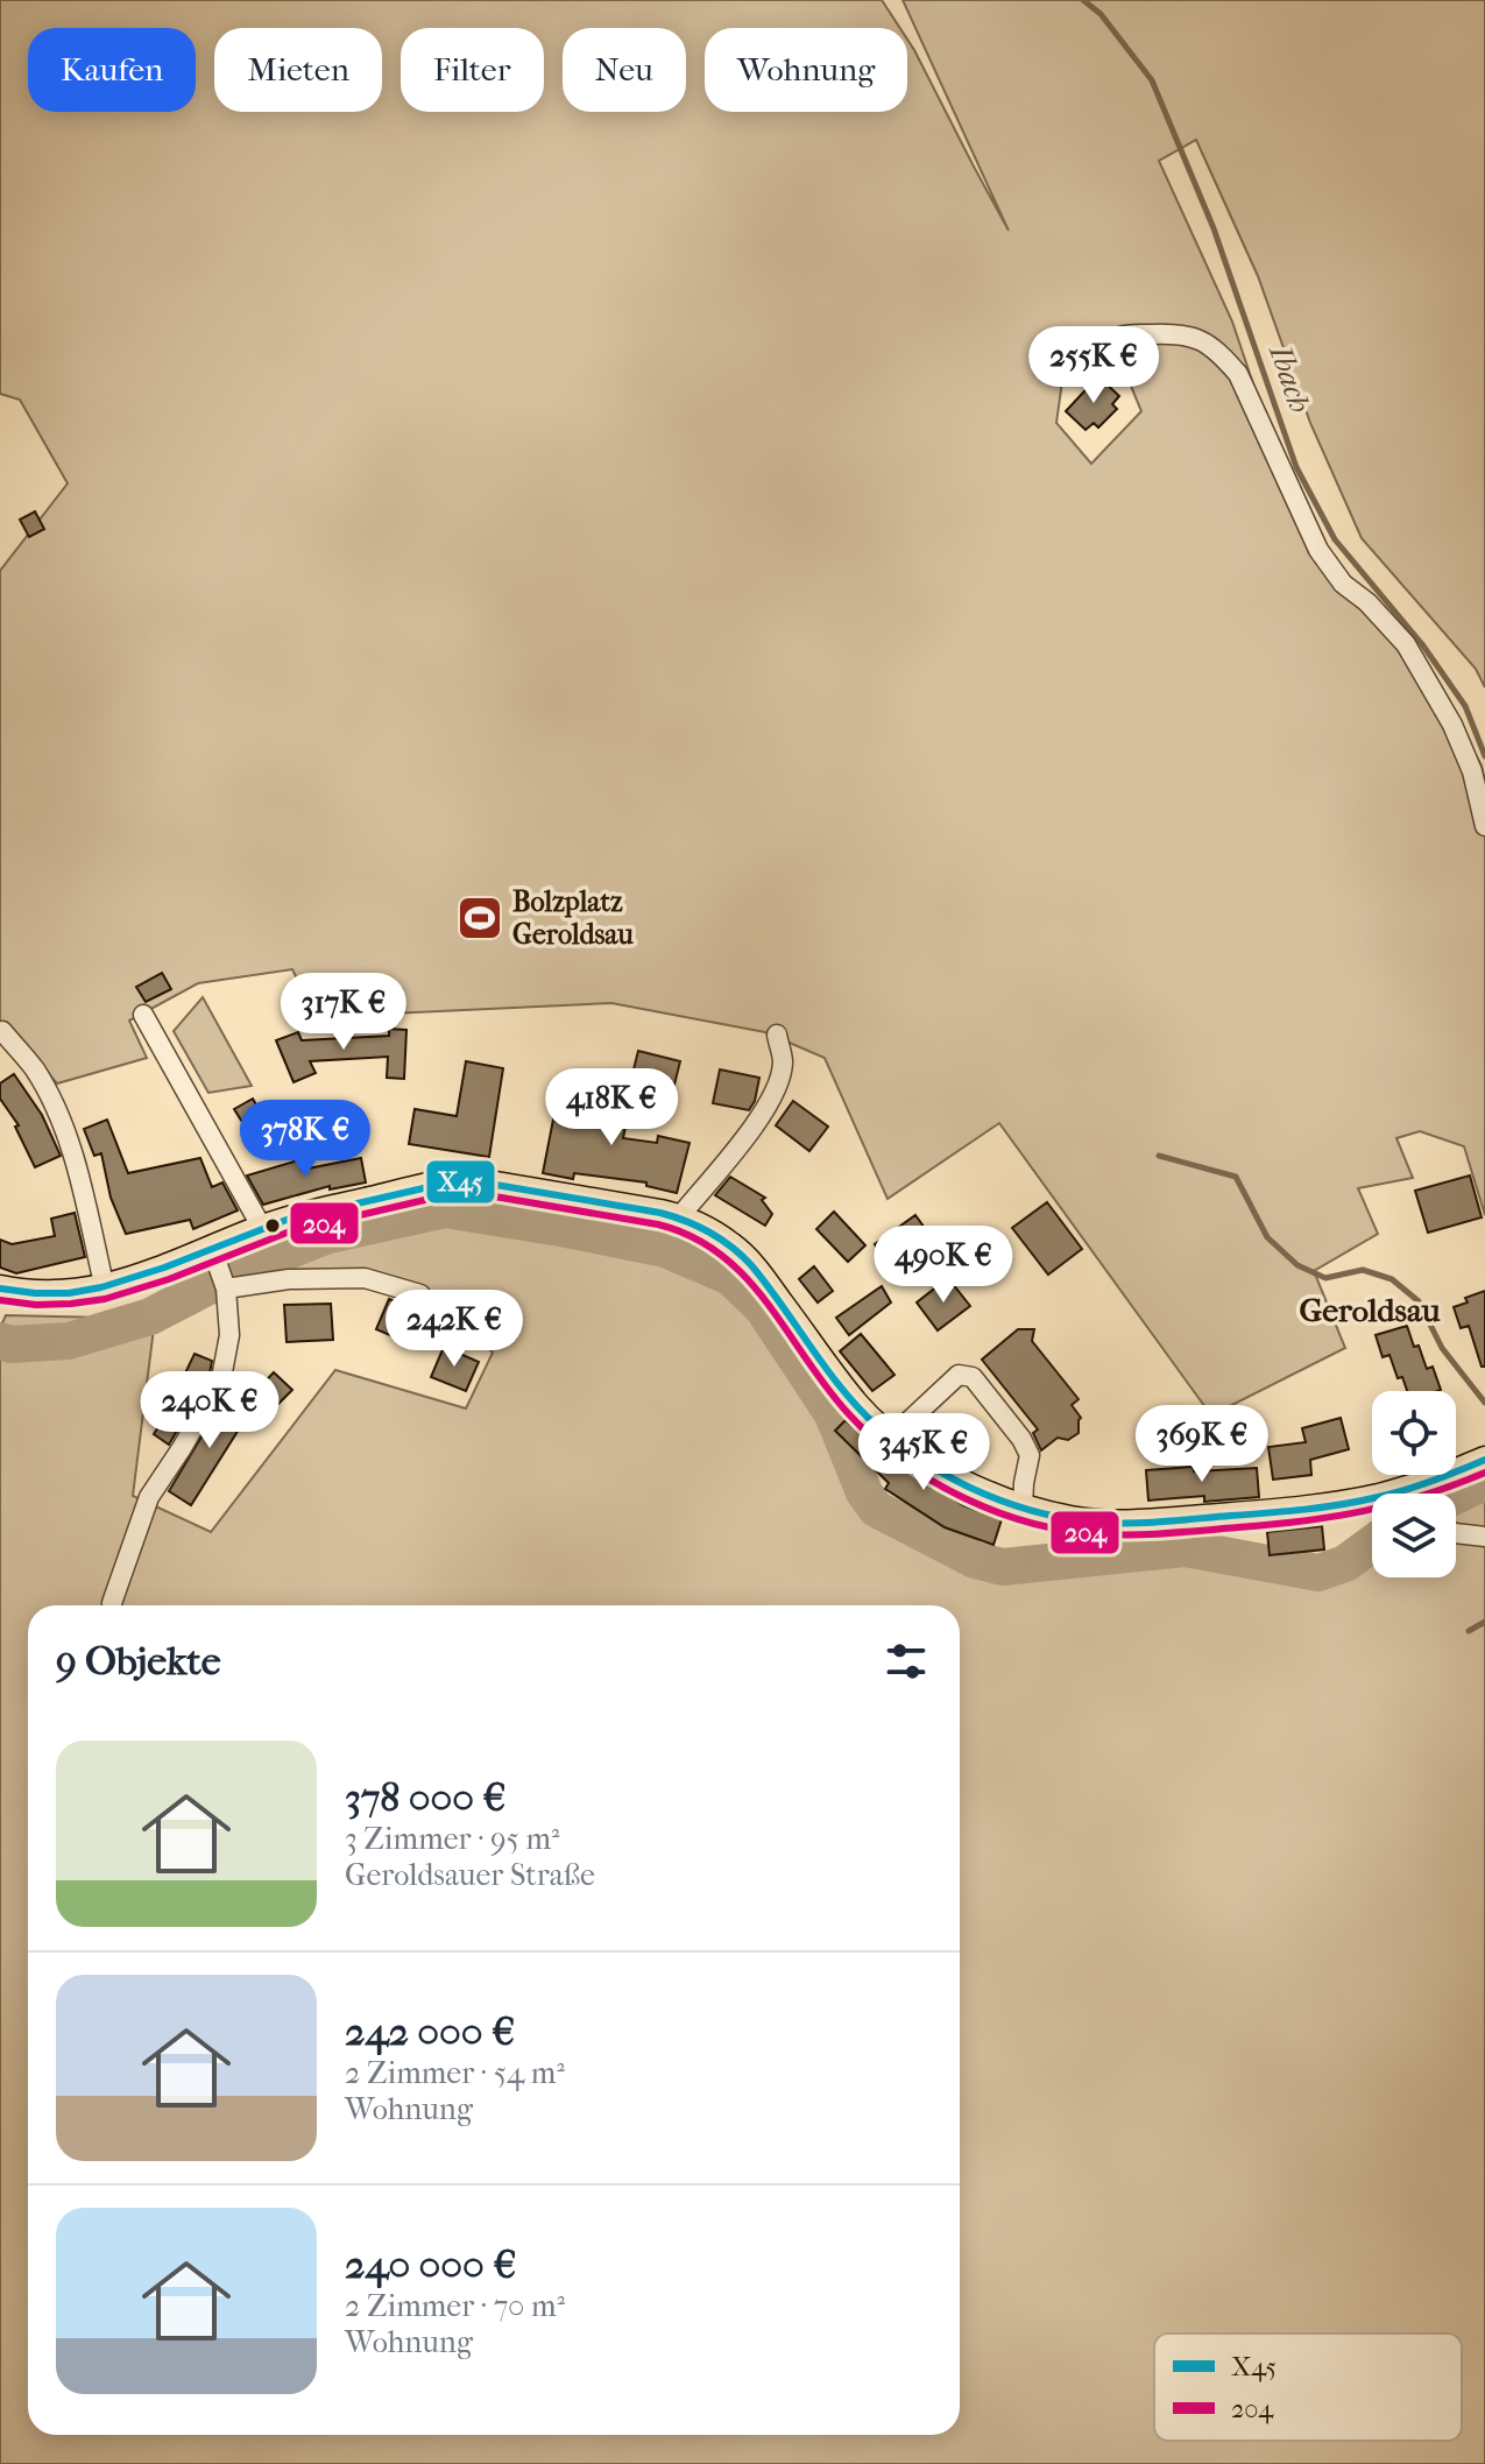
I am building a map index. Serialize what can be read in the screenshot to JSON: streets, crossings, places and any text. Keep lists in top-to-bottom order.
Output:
{
  "districts": ["Geroldsau"],
  "water": ["Ibach"],
  "places": {
    "sports": ["Bolzplatz Geroldsau"]
  },
  "lines": ["transit line X45", "transit line 204"],
  "legend": ["X45", "204"],
  "page": {
    "chip": [
      "Kaufen",
      "Mieten",
      "Filter",
      "Neu",
      "Wohnung"
    ],
    "price": [
      "255K €",
      "317K €",
      "418K €",
      "378K €",
      "490K €",
      "242K €",
      "240K €",
      "369K €",
      "345K €"
    ],
    "heading": "9 Objekte",
    "list": [
      {
        "name": "378 000 €",
        "note": "3 Zimmer · 95 m² · Geroldsauer Straße"
      },
      {
        "name": "242 000 €",
        "note": "2 Zimmer · 54 m² · Wohnung"
      },
      {
        "name": "240 000 €",
        "note": "2 Zimmer · 70 m² · Wohnung"
      }
    ]
  }
}
